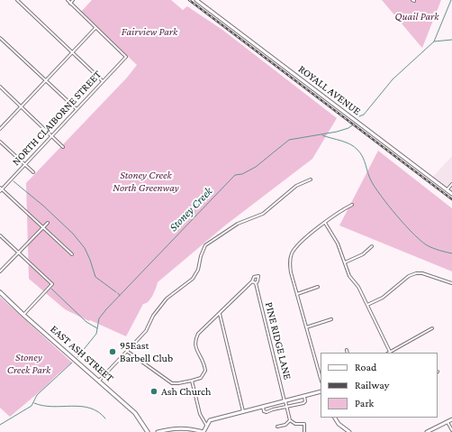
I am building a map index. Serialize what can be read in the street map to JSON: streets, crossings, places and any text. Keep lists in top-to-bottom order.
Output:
{
  "streets": {
    "main road": ["EAST ASH STREET"],
    "street": ["ROYALL AVENUE", "NORTH CLAIBORNE STREET", "PINE RIDGE LANE"]
  },
  "water": ["Stoney Creek"],
  "parks": [
    "Quail Park",
    "Fairview Park",
    "Stoney Creek North Greenway",
    "Stoney Creek Park"
  ],
  "places": ["95East Barbell Club", "Ash Church"],
  "legend": ["Road", "Railway", "Park"]
}
